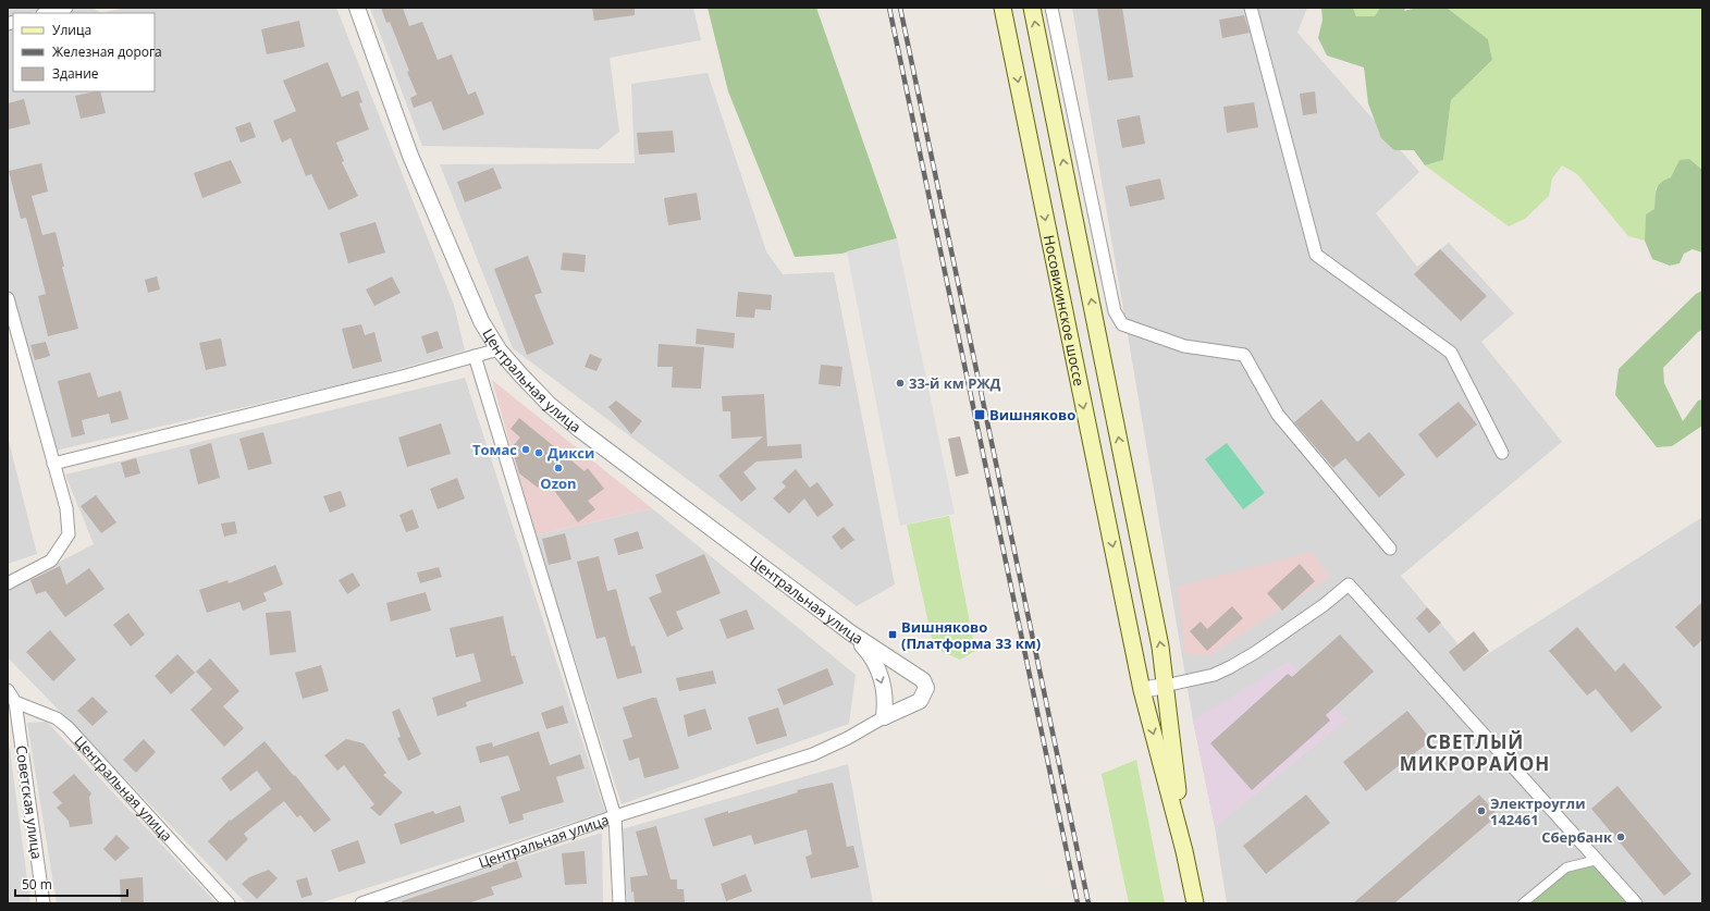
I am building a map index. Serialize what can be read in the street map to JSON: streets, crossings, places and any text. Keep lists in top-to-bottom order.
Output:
{
  "streets": {
    "main road": ["Носовихинское шоссе"],
    "street": ["Центральная улица", "Советская улица"]
  },
  "crossings": [
    ["Центральная улица", "Советская улица"]
  ],
  "districts": ["СВЕТЛЫЙ МИКРОРАЙОН"],
  "places": {
    "other": [
      "33-й км РЖД",
      "Томас",
      "Дикси",
      "Ozon",
      "Электроугли 142461",
      "Сбербанк"
    ],
    "transit": ["Вишняково", "Вишняково (Платформа 33 км)"]
  },
  "legend": ["Улица", "Железная дорога", "Здание"],
  "scale_bar": "50 m"
}
